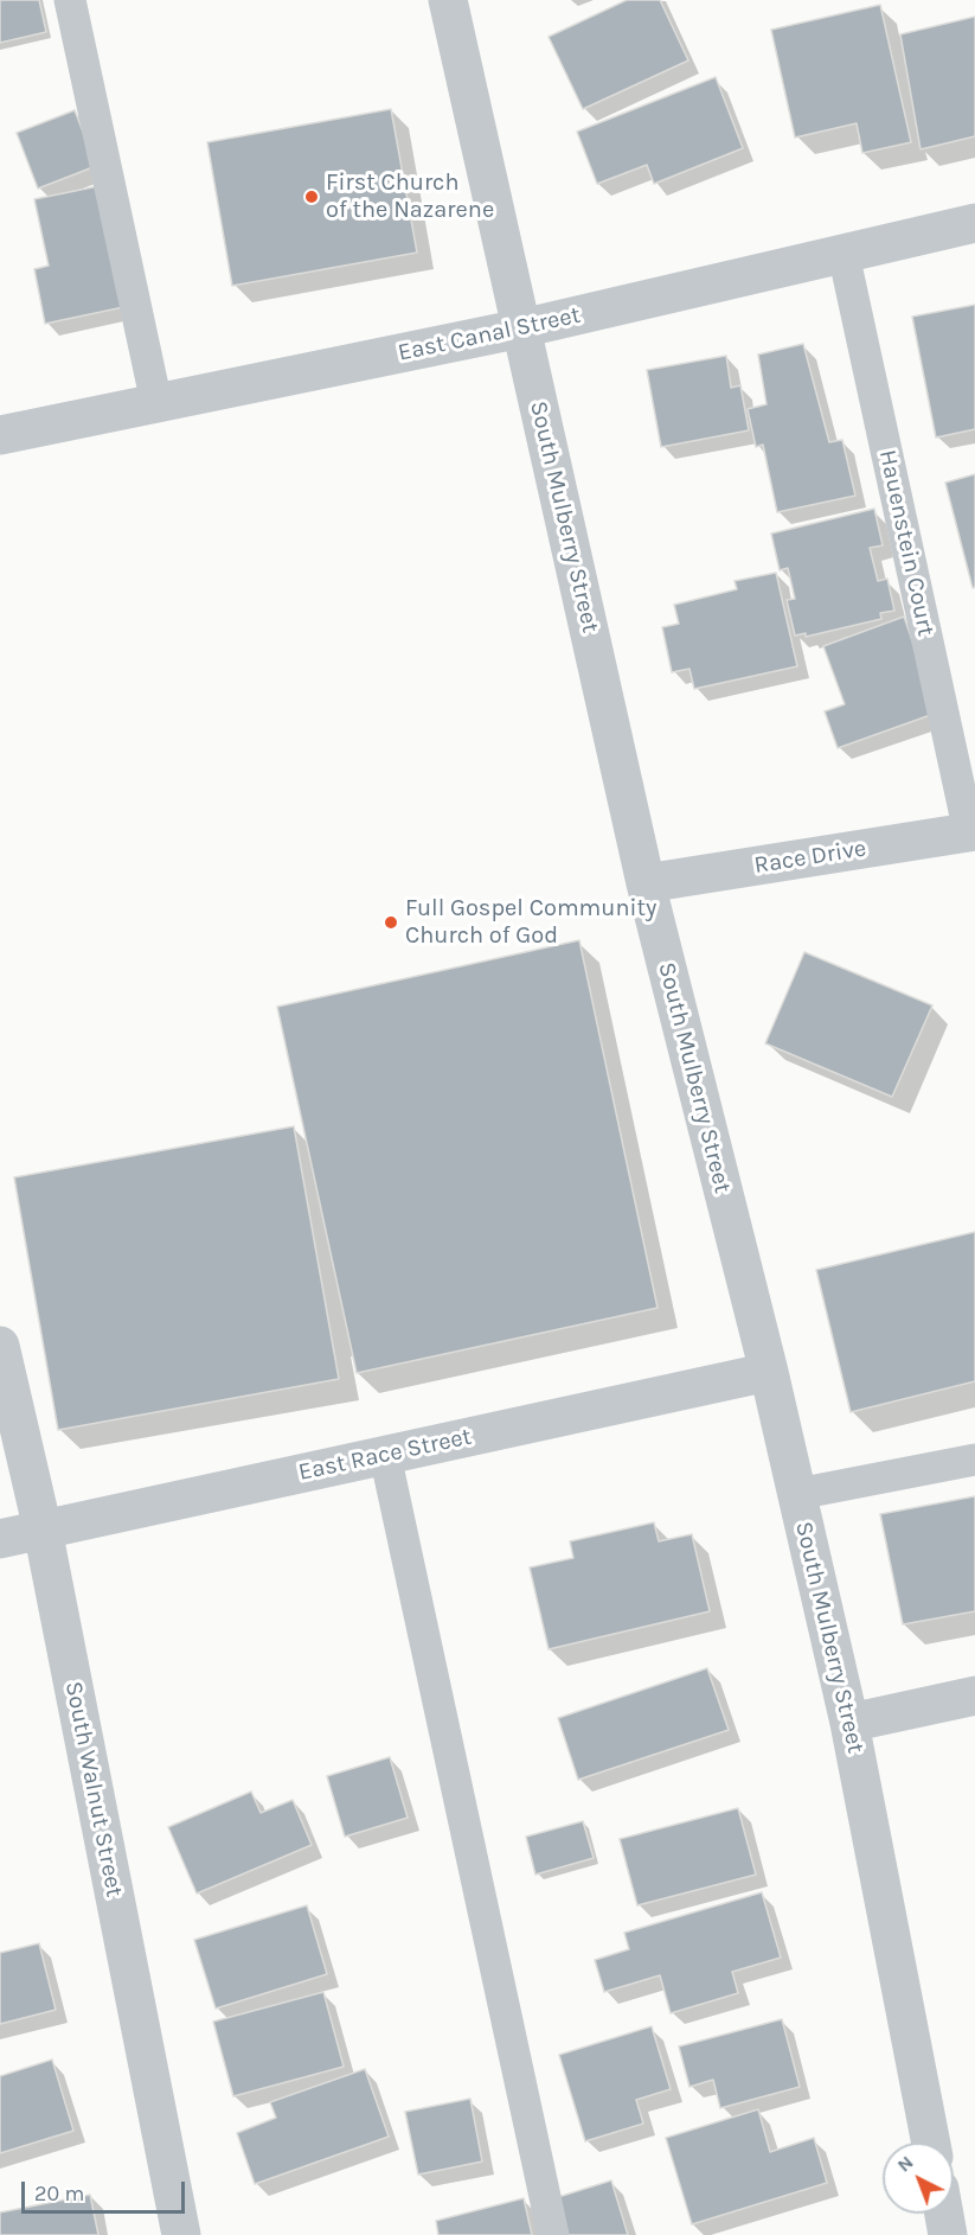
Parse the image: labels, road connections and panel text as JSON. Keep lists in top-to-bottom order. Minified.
{"streets":{"street":["East Canal Street","South Mulberry Street","Race Drive","East Race Street","South Walnut Street"],"lane":["Hauenstein Court"]},"crossings":[["East Canal Street","South Mulberry Street"],["East Canal Street","Hauenstein Court"],["South Mulberry Street","Race Drive"],["South Mulberry Street","East Race Street"],["Hauenstein Court","Race Drive"],["East Race Street","South Walnut Street"]],"places":["First Church of the Nazarene","Full Gospel Community Church of God"],"scale_bar":"20 m","north":"top left"}
